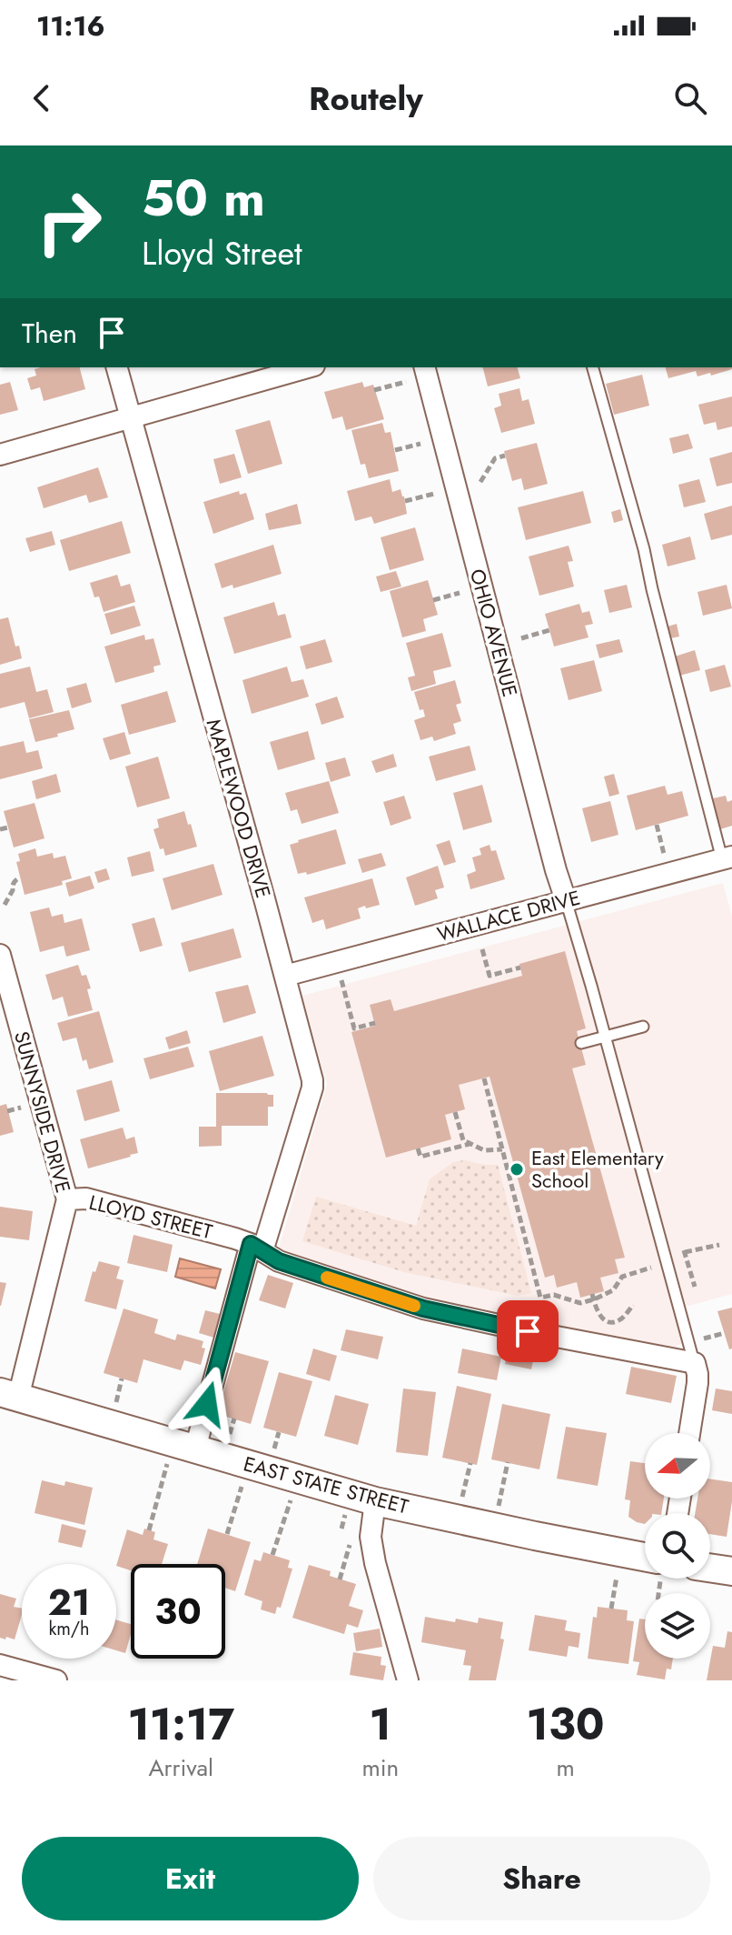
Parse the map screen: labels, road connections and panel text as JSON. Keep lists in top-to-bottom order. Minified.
{"streets":{"main road":["EAST STATE STREET"],"street":["OHIO AVENUE","MAPLEWOOD DRIVE","WALLACE DRIVE","SUNNYSIDE DRIVE","LLOYD STREET"]},"crossings":[["OHIO AVENUE","WALLACE DRIVE"],["MAPLEWOOD DRIVE","WALLACE DRIVE"],["MAPLEWOOD DRIVE","LLOYD STREET"],["MAPLEWOOD DRIVE","EAST STATE STREET"],["SUNNYSIDE DRIVE","LLOYD STREET"],["SUNNYSIDE DRIVE","EAST STATE STREET"]],"places":["East Elementary School"],"north":"left","page":{"status":"11:16","header":"Routely","turn":["50 m","Lloyd Street"],"then":"Then","speed":"21 km/h","limit":"30","eta":["11:17","Arrival","1","min","130","m"],"buttons":["Exit","Share"]}}
